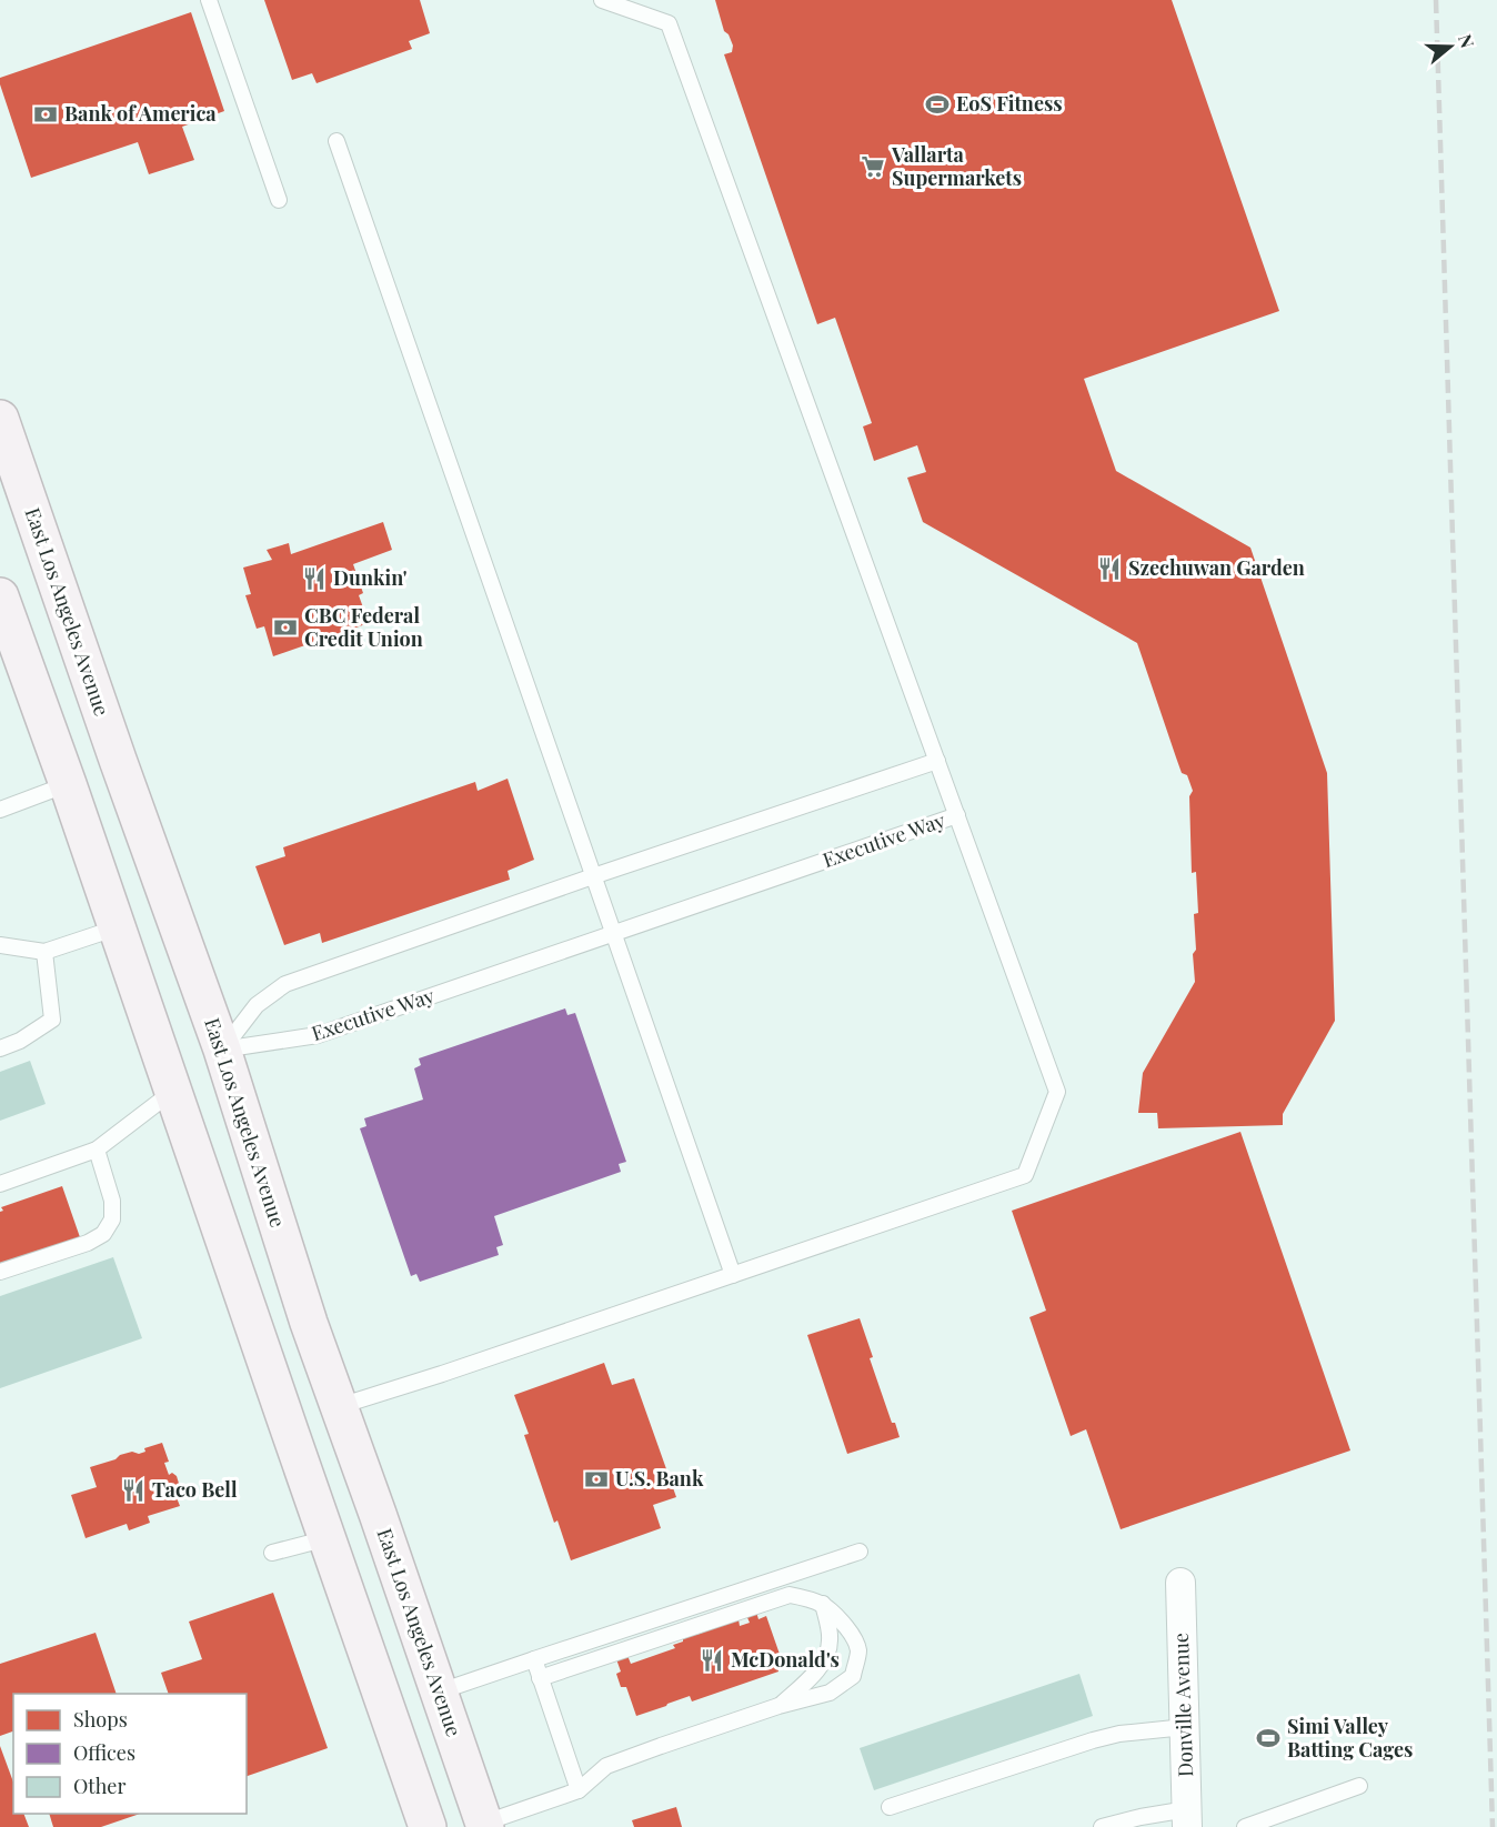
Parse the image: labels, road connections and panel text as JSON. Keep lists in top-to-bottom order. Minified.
{"streets":{"main road":["East Los Angeles Avenue"],"street":["Donville Avenue"],"lane":["Executive Way"]},"crossings":[["East Los Angeles Avenue","Executive Way"]],"places":{"sports":["EoS Fitness","Simi Valley Batting Cages"],"bank":["Bank of America","CBC Federal Credit Union","U.S. Bank"],"supermarket":["Vallarta Supermarkets"],"restaurant":["Szechuwan Garden","Dunkin'","Taco Bell","McDonald's"]},"legend":["Shops","Offices","Other"],"north":"right"}
